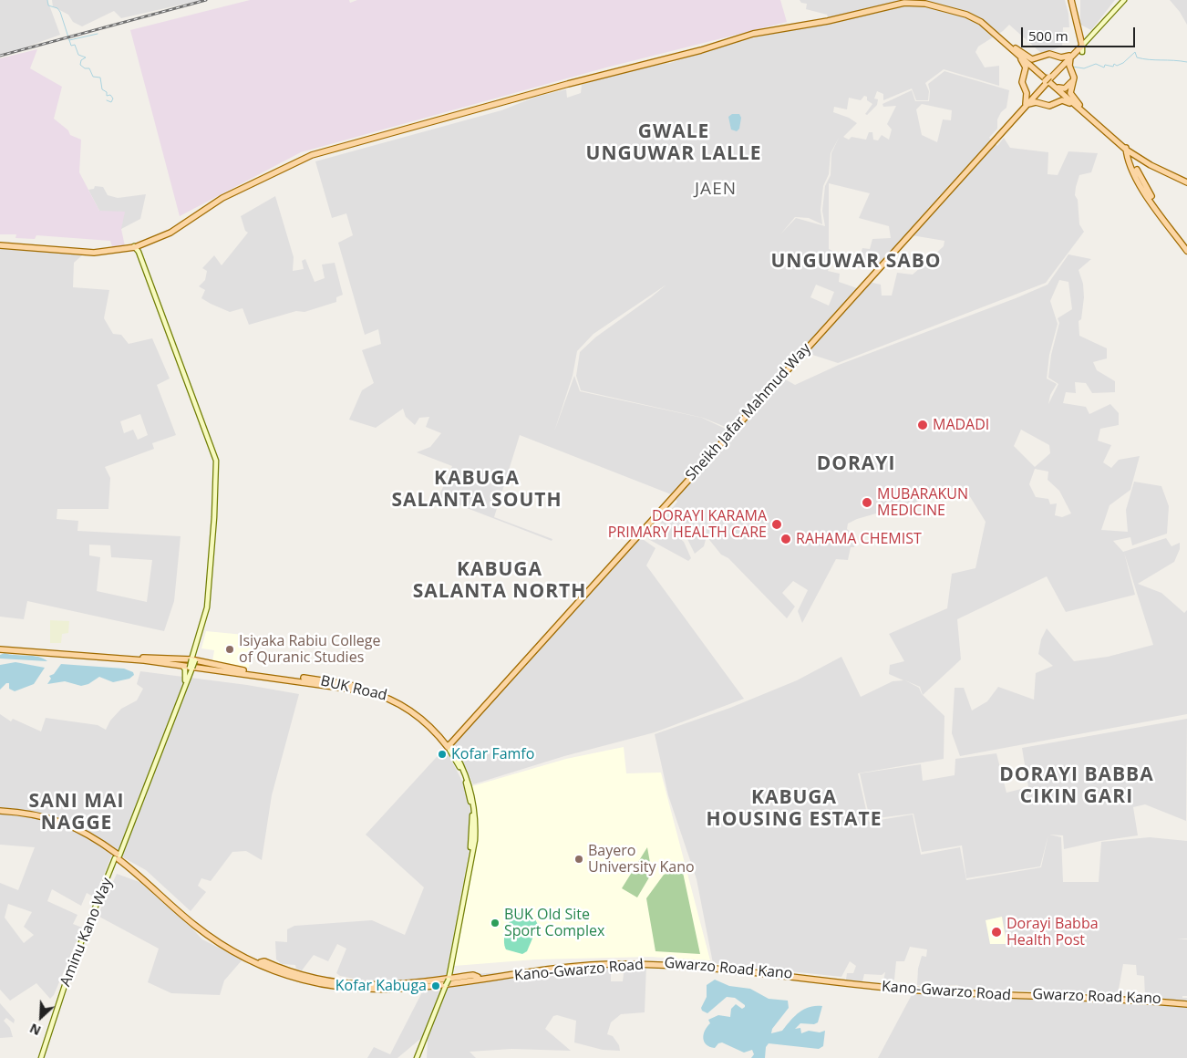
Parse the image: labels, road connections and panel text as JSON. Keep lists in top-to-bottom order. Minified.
{"streets":{"main road":["Sheikh Jafar Mahmud Way","BUK Road","Aminu Kano Way","Kano-Gwarzo Road"]},"crossings":[["Sheikh Jafar Mahmud Way","BUK Road"],["Aminu Kano Way","Kano-Gwarzo Road"]],"districts":["GWALE UNGUWAR LALLE","JAEN","UNGUWAR SABO","DORAYI","KABUGA SALANTA SOUTH","KABUGA SALANTA NORTH","DORAYI BABBA CIKIN GARI","KABUGA HOUSING ESTATE","SANI MAI NAGGE"],"places":["MADADI","MUBARAKUN MEDICINE","DORAYI KARAMA PRIMARY HEALTH CARE","RAHAMA CHEMIST","Isiyaka Rabiu College of Quranic Studies","Kofar Famfo","Bayero University Kano","BUK Old Site Sport Complex","Dorayi Babba Health Post","Kofar Kabuga"],"scale_bar":"500 m","north":"bottom left"}
